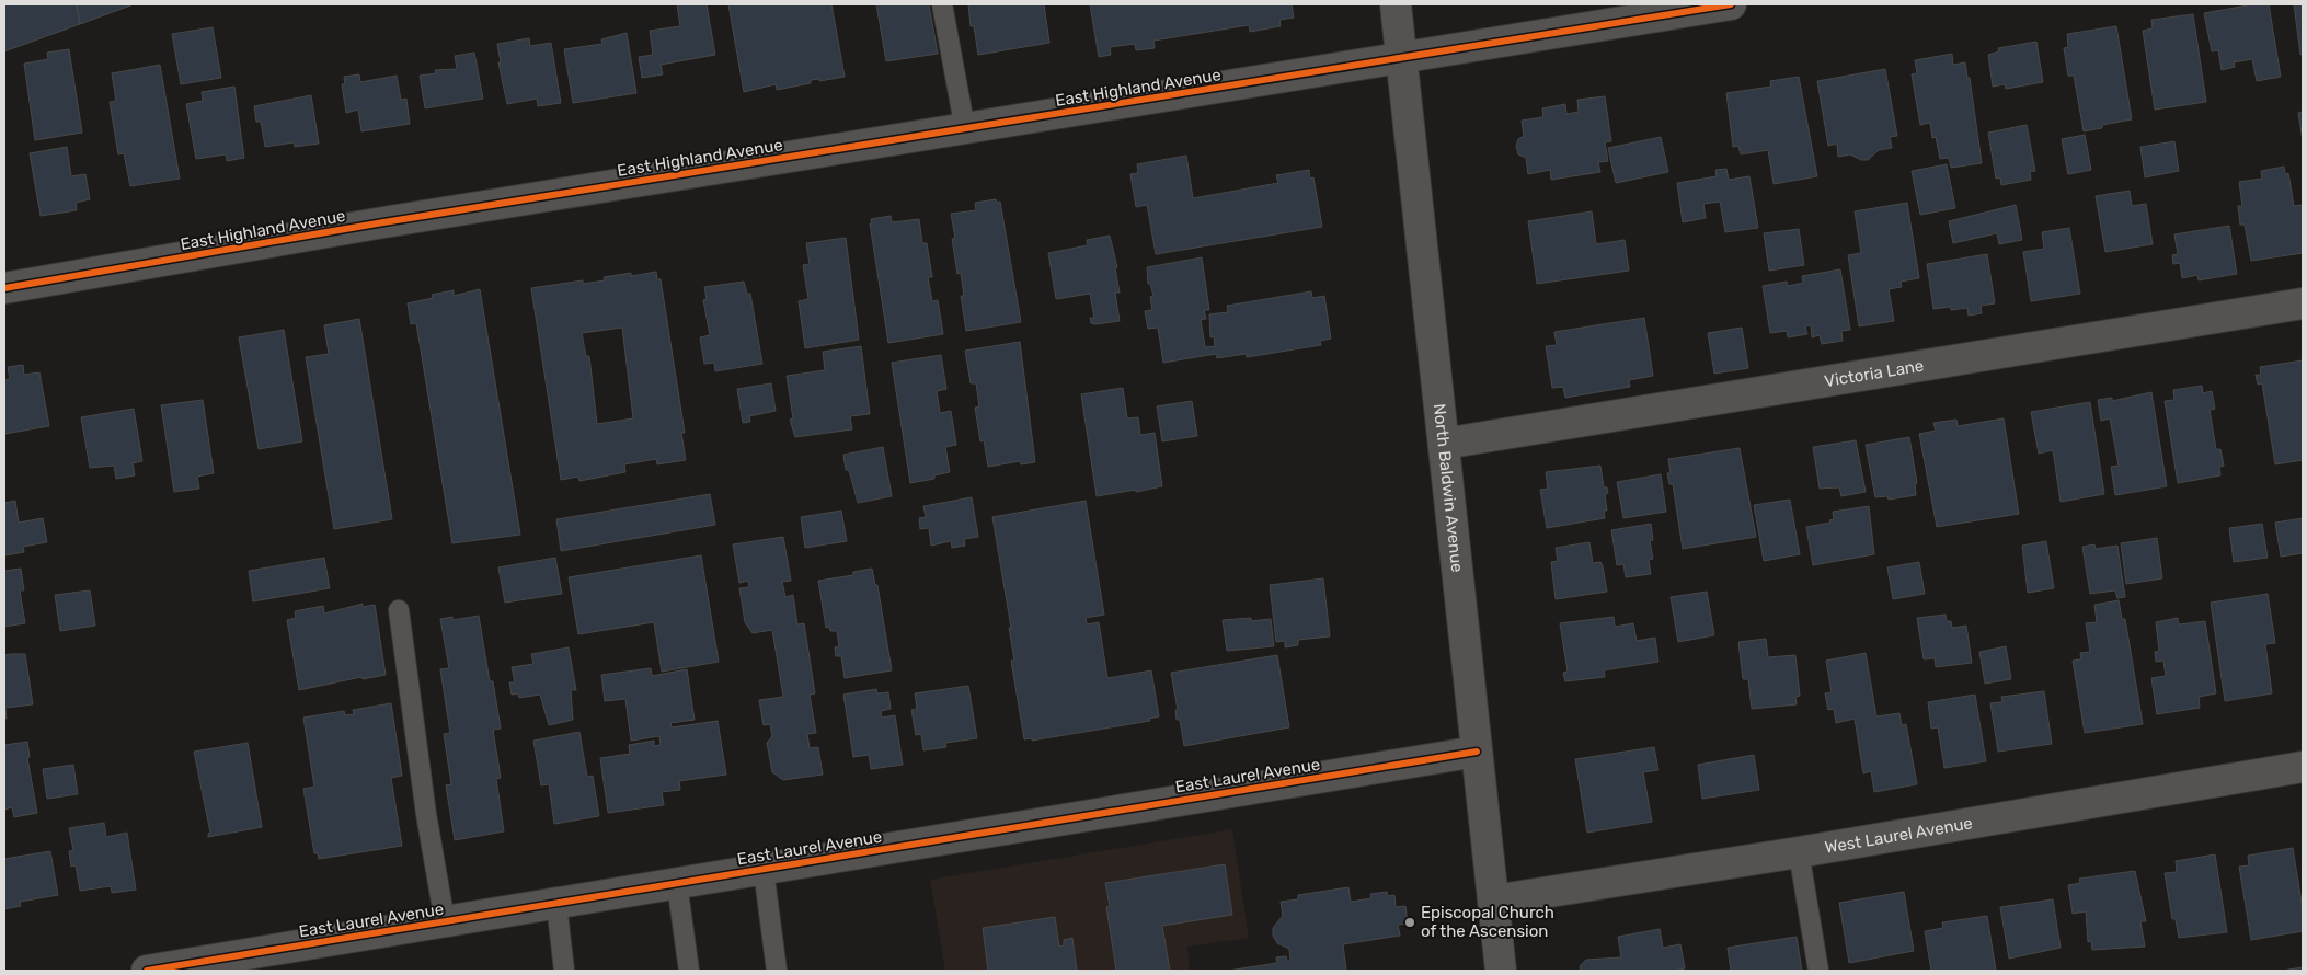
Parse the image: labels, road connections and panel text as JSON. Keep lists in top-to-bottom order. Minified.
{"streets":{"street":["East Highland Avenue","Victoria Lane","North Baldwin Avenue","East Laurel Avenue","West Laurel Avenue"]},"crossings":[["East Highland Avenue","North Baldwin Avenue"],["Victoria Lane","North Baldwin Avenue"],["North Baldwin Avenue","East Laurel Avenue"],["North Baldwin Avenue","West Laurel Avenue"]],"places":["Episcopal Church of the Ascension"]}
